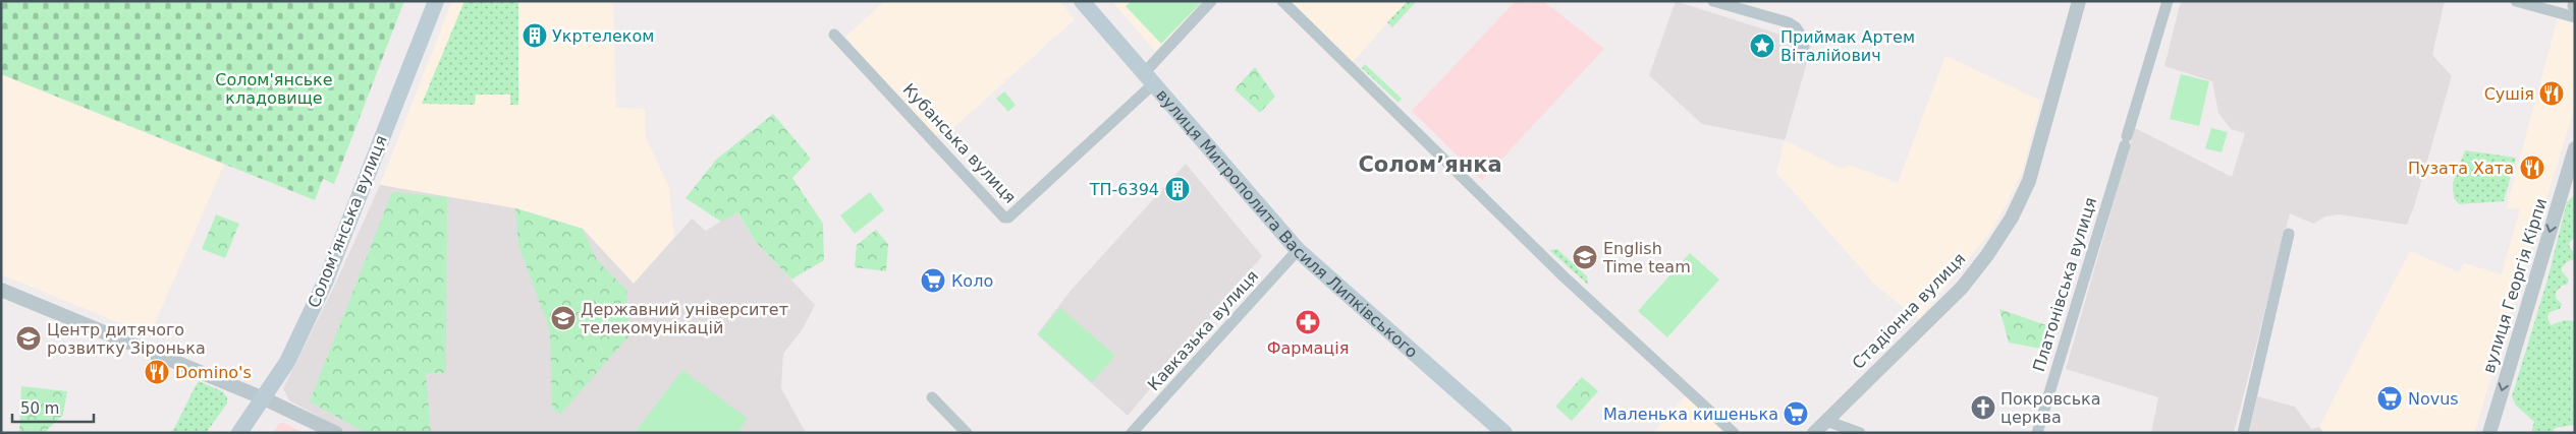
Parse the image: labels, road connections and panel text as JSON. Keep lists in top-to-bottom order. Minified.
{"streets":{"main road":["Соломʼянська вулиця","вулиця Митрополита Василя Липківського"],"street":["Кубанська вулиця","Платонівська вулиця","вулиця Георгія Кірпи","Стадіонна вулиця","Кавказька вулиця"]},"crossings":[["Кубанська вулиця","вулиця Митрополита Василя Липківського"],["вулиця Митрополита Василя Липківського","Кавказька вулиця"]],"one_way":["вулиця Георгія Кірпи"],"districts":["Соломʼянка"],"parks":["Солом'янське кладовище"],"places":{"building":["Укртелеком","ТП-6394"],"place":["Приймак Артем Віталійович"],"restaurant":["Сушія","Пузата Хата","Domino's"],"school or university":["English Time team","Державний університет телекомунікацій","Центр дитячого розвитку Зіронька"],"supermarket":["Коло","Novus","Маленька кишенька"],"pharmacy":["Фармація"],"church":["Покровська церква"]},"scale_bar":"50 m"}
